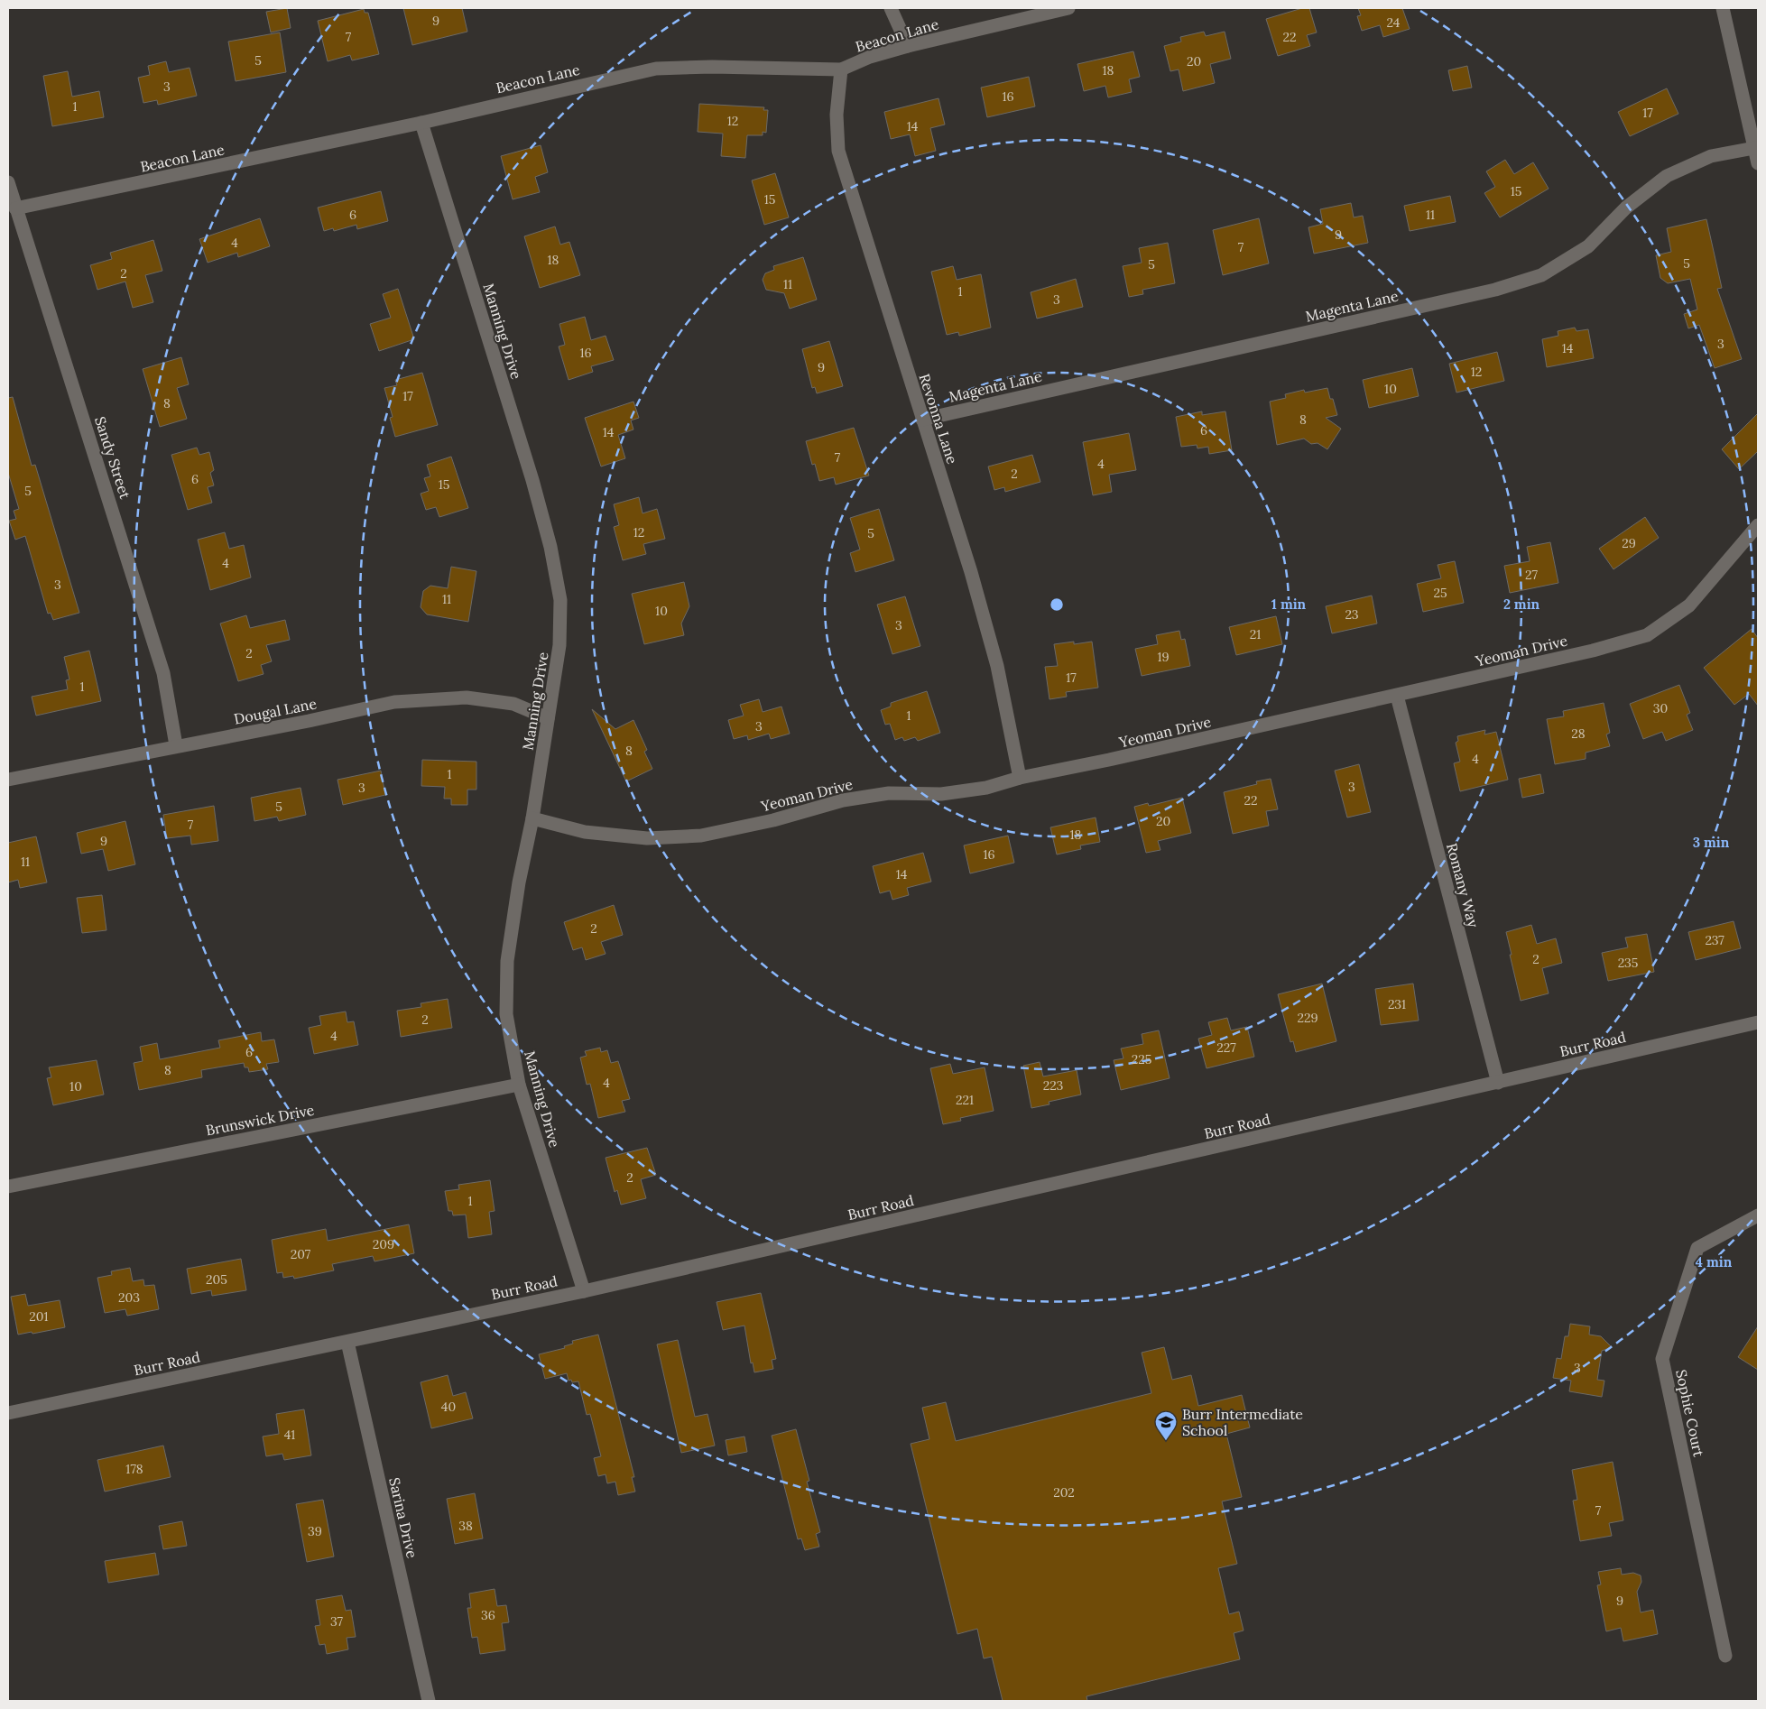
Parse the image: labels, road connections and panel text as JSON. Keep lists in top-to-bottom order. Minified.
{"streets":{"street":["Beacon Lane","Magenta Lane","Manning Drive","Revonna Lane","Sandy Street","Yeoman Drive","Dougal Lane","Romany Way","Burr Road","Brunswick Drive","Sophie Court","Sarina Drive"]},"crossings":[["Beacon Lane","Manning Drive"],["Beacon Lane","Revonna Lane"],["Beacon Lane","Sandy Street"],["Magenta Lane","Revonna Lane"],["Manning Drive","Yeoman Drive"],["Manning Drive","Dougal Lane"],["Manning Drive","Burr Road"],["Manning Drive","Brunswick Drive"],["Revonna Lane","Yeoman Drive"],["Sandy Street","Dougal Lane"],["Yeoman Drive","Romany Way"],["Romany Way","Burr Road"],["Burr Road","Sarina Drive"]],"places":{"school or university":["Burr Intermediate School"]},"house_numbers":["9","24","7","22","5","20","18","3","16","1","17","12","14","15","15","6","11","9","4","7","18","5","5","2","11","1","3","3","14","16","9","12","10","17","8","8","6","14","7","4","2","6","15","5","12","5","29","4","27","3","25","11","10","23","3","21","2","19","17","1","30","1","3","28","8","4","1","3","3","22","5","20","7","18","9","16","11","14","2","237","2","235","231","229","2","4","227","6","225","8","4","223","10","221","2","1","209","207","205","203","201","3","40","41","178","202","7","38","39","9","36","37"],"rings":["1 min","2 min","3 min","4 min"]}
